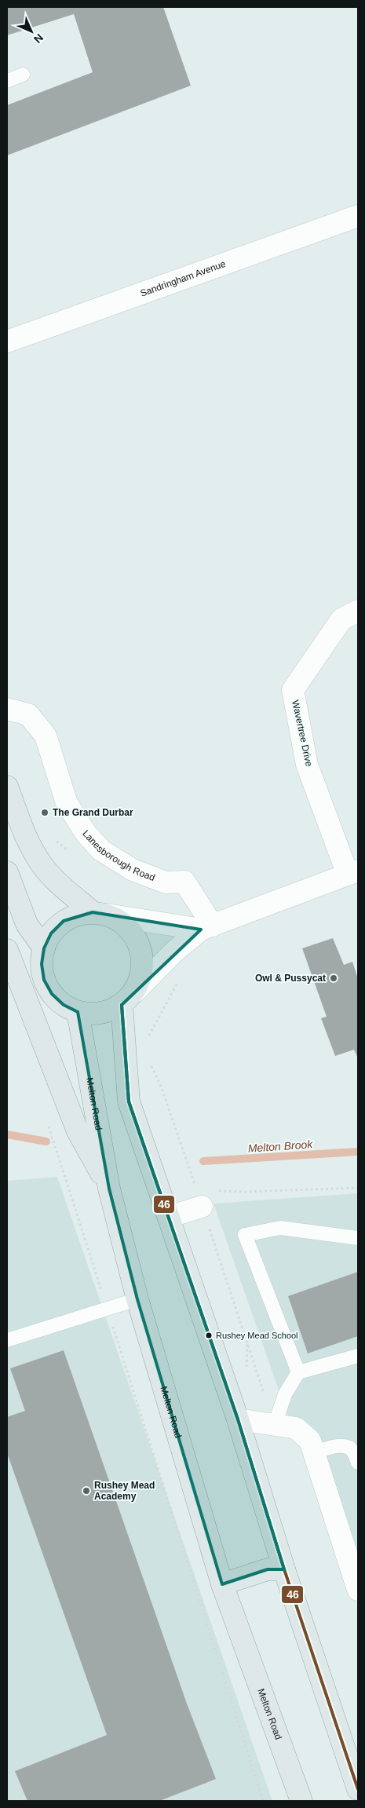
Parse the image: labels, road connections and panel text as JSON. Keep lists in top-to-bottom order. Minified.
{"streets":{"main road":["Melton Road"],"street":["Sandringham Avenue","Wavertree Drive","Lanesborough Road"]},"water":["Melton Brook"],"places":["The Grand Durbar","Owl & Pussycat","Rushey Mead School","Rushey Mead Academy"],"lines":["transit line 46"],"north":"bottom right"}
